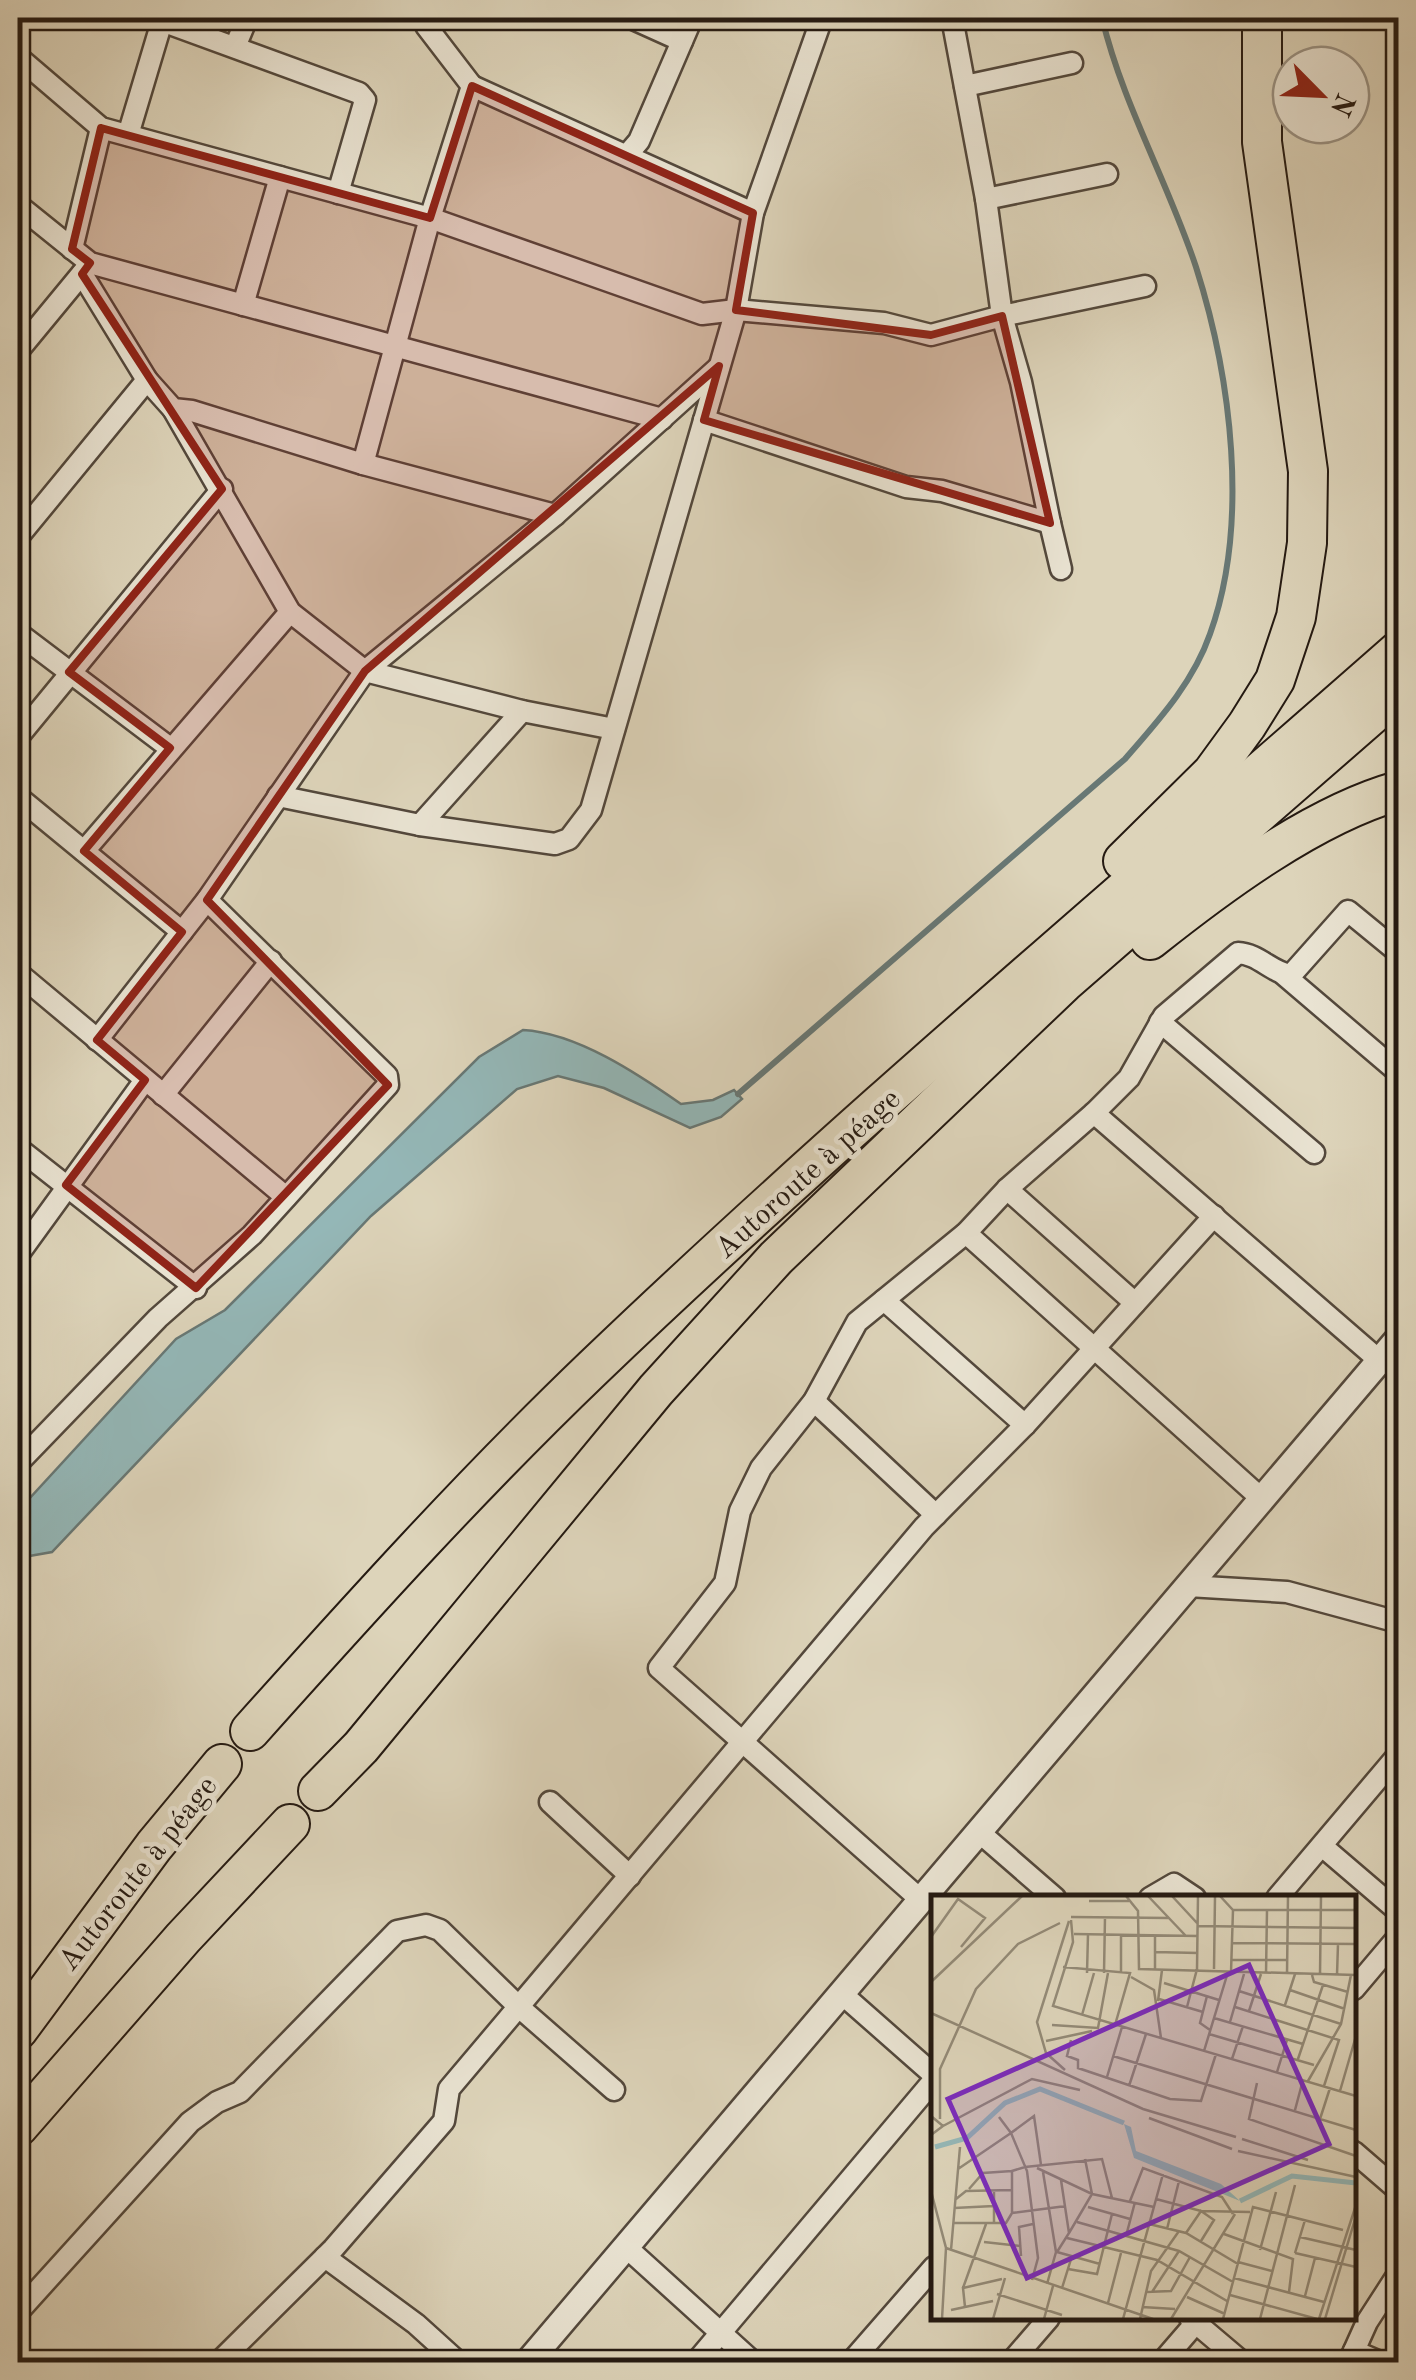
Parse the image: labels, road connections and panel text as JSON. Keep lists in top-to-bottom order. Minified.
{"streets":{"highway":["Autoroute à péage"]},"north":"bottom right"}
